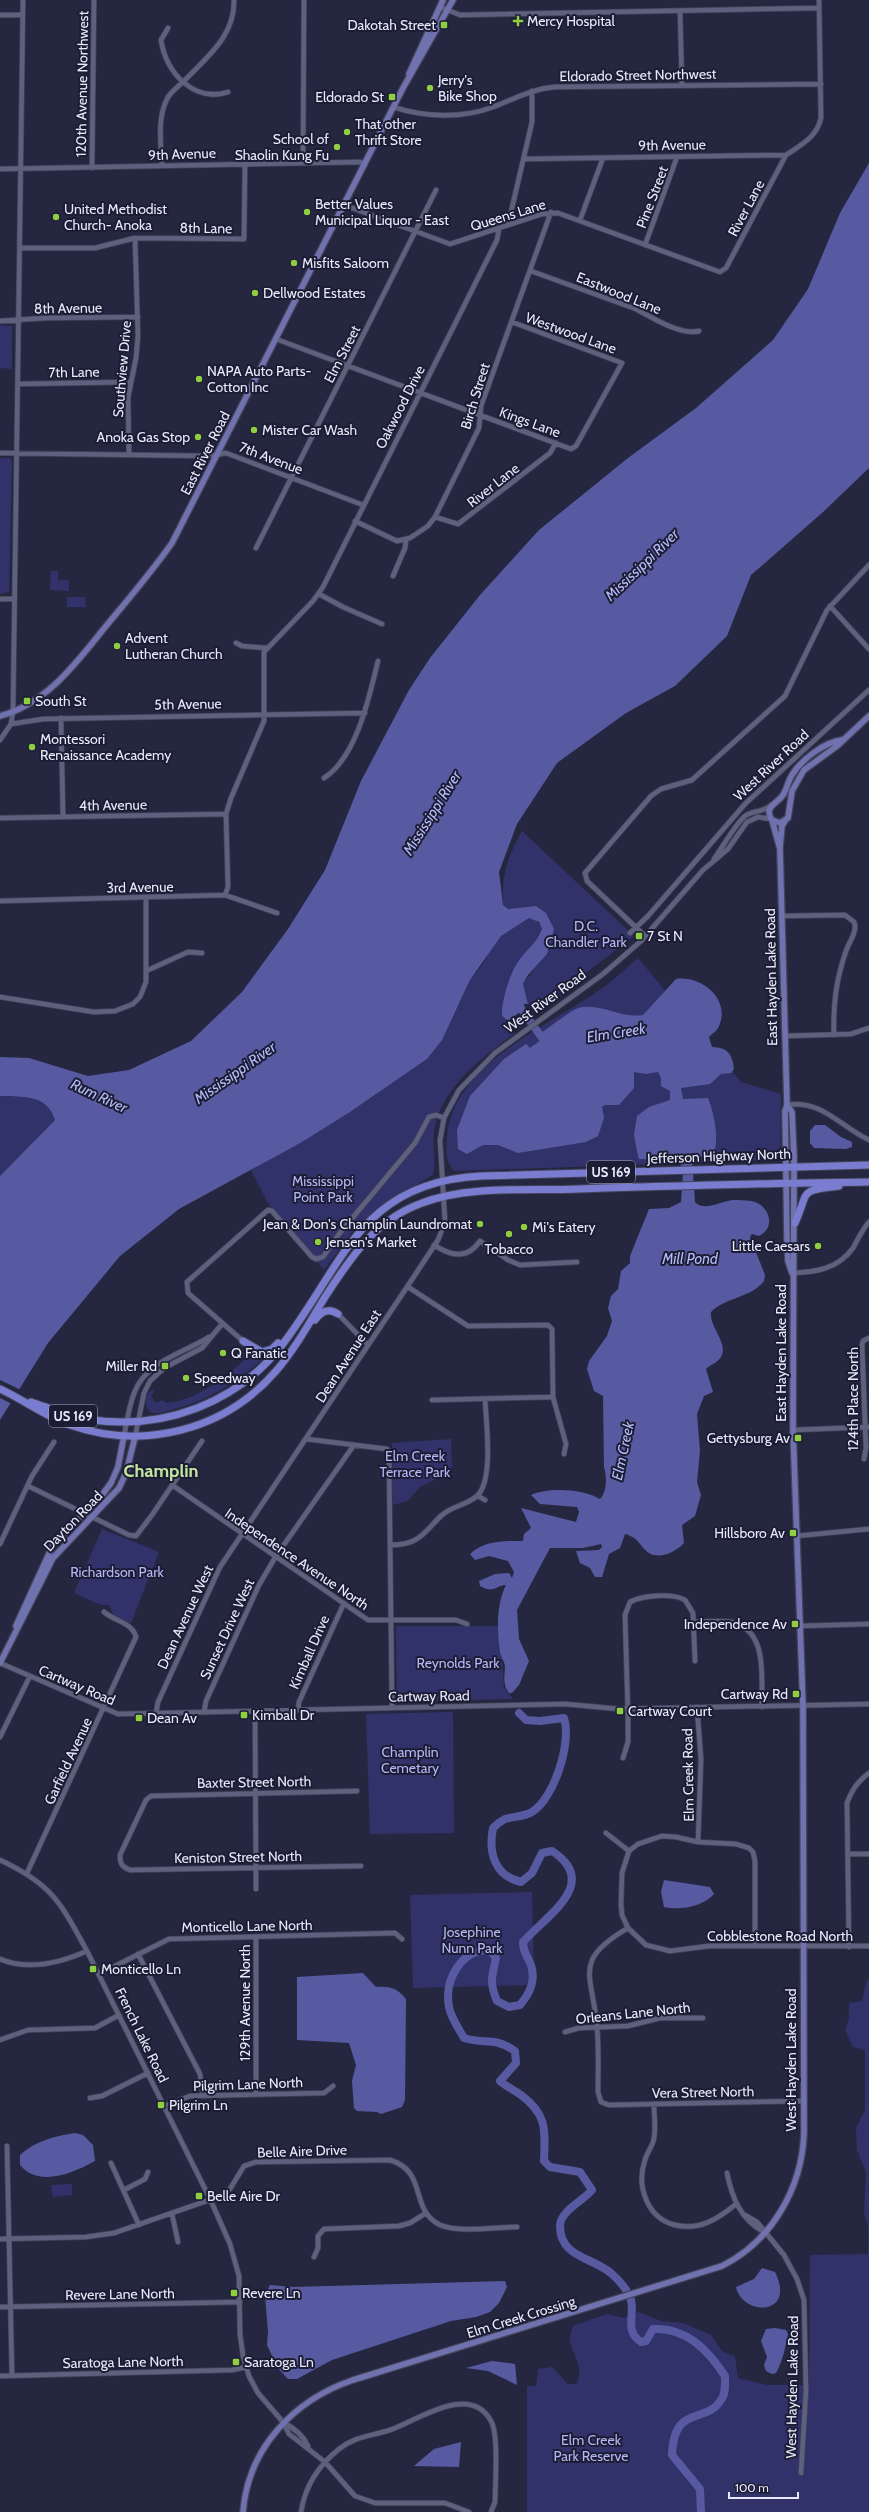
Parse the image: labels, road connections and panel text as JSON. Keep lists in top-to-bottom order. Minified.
{"streets":{"highway":["Jefferson Highway North","US 169"],"main road":["East River Road","West River Road","East Hayden Lake Road","Dayton Road","West Hayden Lake Road","Elm Creek Crossing"],"street":["Eldorado Street Northwest","120th Avenue Northwest","9th Avenue","Pine Street","River Lane","Queens Lane","8th Lane","Eastwood Lane","8th Avenue","Westwood Lane","Elm Street","Southview Drive","7th Lane","Birch Street","Oakwood Drive","Kings Lane","7th Avenue","5th Avenue","4th Avenue","3rd Avenue","Dean Avenue East","124th Place North","Independence Avenue North","Dean Avenue West","Sunset Drive West","Kimball Drive","Cartway Road","Garfield Avenue","Elm Creek Road","Baxter Street North","Keniston Street North","Monticello Lane North","Cobblestone Road North","129th Avenue North","Orleans Lane North","French Lake Road","Pilgrim Lane North","Vera Street North","Belle Aire Drive","Revere Lane North","Saratoga Lane North"]},"crossings":[["Eldorado Street Northwest","East River Road"],["120th Avenue Northwest","9th Avenue"],["9th Avenue","Pine Street"],["9th Avenue","River Lane"],["9th Avenue","8th Lane"],["9th Avenue","East River Road"],["Pine Street","Queens Lane"],["River Lane","Queens Lane"],["River Lane","Birch Street"],["River Lane","Kings Lane"],["Queens Lane","Elm Street"],["Queens Lane","Birch Street"],["Queens Lane","Oakwood Drive"],["Queens Lane","East River Road"],["8th Lane","Southview Drive"],["Eastwood Lane","Birch Street"],["8th Avenue","Southview Drive"],["Westwood Lane","Birch Street"],["Westwood Lane","Kings Lane"],["Elm Street","Kings Lane"],["Elm Street","7th Avenue"],["Southview Drive","7th Lane"],["Southview Drive","7th Avenue"],["Birch Street","Kings Lane"],["Oakwood Drive","Kings Lane"],["Oakwood Drive","7th Avenue"],["Kings Lane","East River Road"],["East River Road","7th Avenue"],["West River Road","East Hayden Lake Road"],["West River Road","Jefferson Highway North"],["West River Road","Dean Avenue East"],["East Hayden Lake Road","Jefferson Highway North"],["East Hayden Lake Road","West Hayden Lake Road"],["Jefferson Highway North","US 169"],["Jefferson Highway North","Dean Avenue East"],["US 169","Dean Avenue East"],["US 169","Dayton Road"],["Dean Avenue East","Independence Avenue North"],["Dean Avenue East","Dean Avenue West"],["Dayton Road","Cartway Road"],["Independence Avenue North","Dean Avenue West"],["Independence Avenue North","Sunset Drive West"],["Independence Avenue North","Kimball Drive"],["Dean Avenue West","Cartway Road"],["Sunset Drive West","Cartway Road"],["Kimball Drive","Cartway Road"],["Cartway Road","Garfield Avenue"],["Cartway Road","Elm Creek Road"],["Cartway Road","West Hayden Lake Road"],["Garfield Avenue","French Lake Road"],["Elm Creek Road","Cobblestone Road North"],["Baxter Street North","Keniston Street North"],["Monticello Lane North","129th Avenue North"],["Monticello Lane North","French Lake Road"],["Cobblestone Road North","West Hayden Lake Road"],["129th Avenue North","Pilgrim Lane North"],["Orleans Lane North","Vera Street North"],["French Lake Road","Pilgrim Lane North"],["French Lake Road","Belle Aire Drive"],["French Lake Road","Revere Lane North"],["French Lake Road","Elm Creek Crossing"],["French Lake Road","Saratoga Lane North"],["West Hayden Lake Road","Vera Street North"],["West Hayden Lake Road","Elm Creek Crossing"]],"districts":["Champlin"],"water":["Mississippi River","Elm Creek","Rum River","Mill Pond"],"parks":["D.C. Chandler Park","Mississippi Point Park","Elm Creek Terrace Park","Richardson Park","Reynolds Park","Champlin Cemetary","Josephine Nunn Park","Elm Creek Park Reserve"],"places":{"health":["Mercy Hospital"],"transit":["Dakotah Street","Eldorado St","South St","7 St N","Miller Rd","Gettysburg Av","Hillsboro Av","Independence Av","Cartway Rd","Cartway Court","Kimball Dr","Dean Av","Monticello Ln","Pilgrim Ln","Belle Aire Dr","Revere Ln","Saratoga Ln"],"other":["Jerry's Bike Shop","That other Thrift Store","School of Shaolin Kung Fu","Better Values Municipal Liquor - East","United Methodist Church- Anoka","Misfits Saloom","Dellwood Estates","NAPA Auto Parts- Cotton Inc","Mister Car Wash","Anoka Gas Stop","Advent Lutheran Church","Montessori Renaissance Academy","Jean & Don's Champlin Laundromat","Mi's Eatery","Tobacco","Jensen's Market","Little Caesars","Q Fanatic","Speedway"]},"scale_bar":"100 m"}
